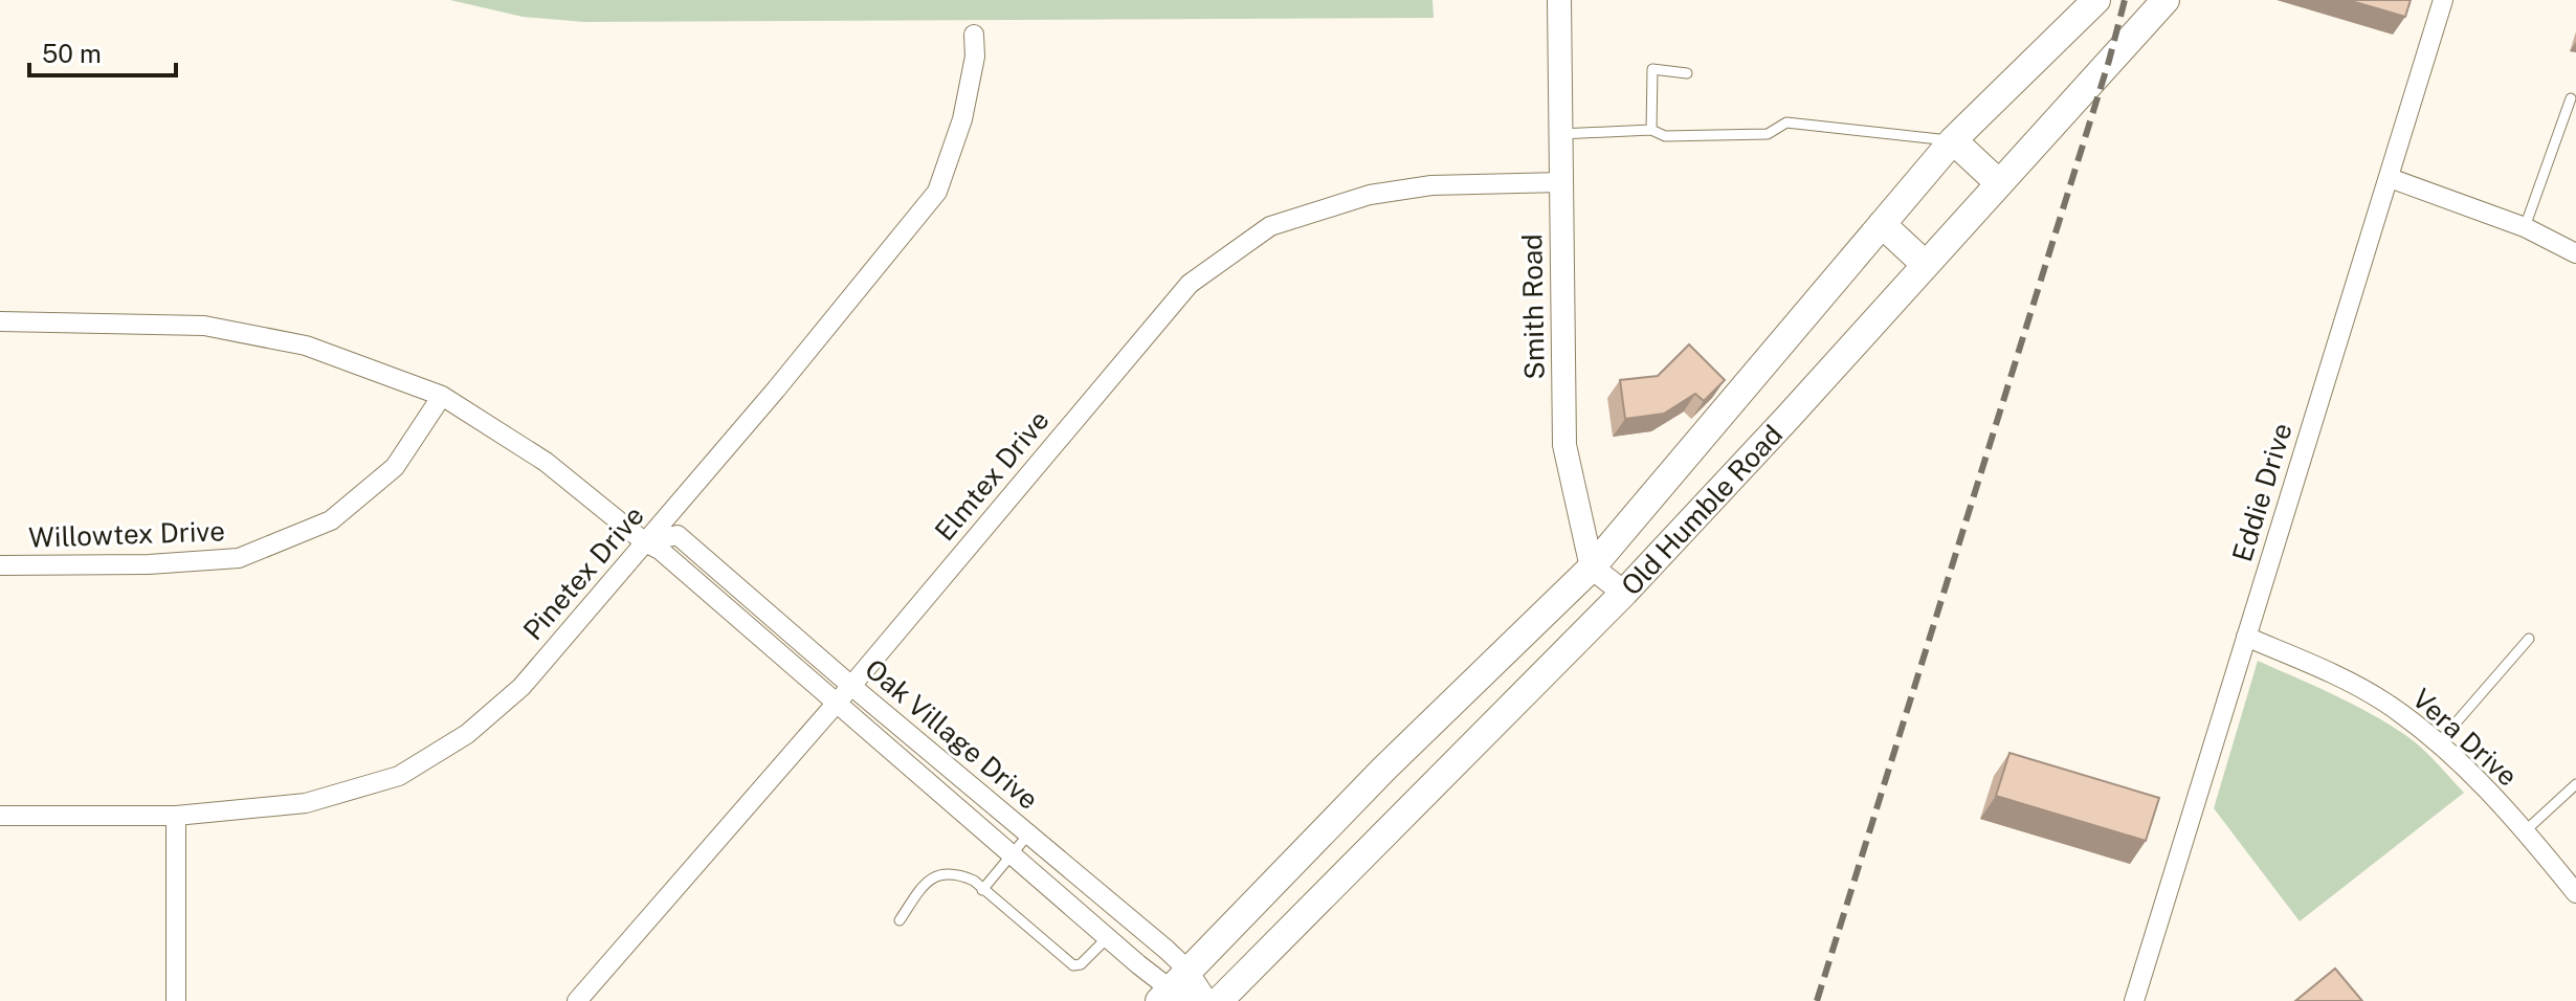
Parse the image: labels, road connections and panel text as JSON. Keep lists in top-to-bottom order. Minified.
{"streets":{"main road":["Old Humble Road"],"street":["Smith Road","Elmtex Drive","Eddie Drive","Willowtex Drive","Pinetex Drive","Oak Village Drive","Vera Drive"]},"crossings":[["Smith Road","Elmtex Drive"],["Smith Road","Old Humble Road"],["Elmtex Drive","Oak Village Drive"],["Eddie Drive","Vera Drive"],["Old Humble Road","Oak Village Drive"],["Willowtex Drive","Oak Village Drive"],["Pinetex Drive","Oak Village Drive"]],"scale_bar":"50 m"}
